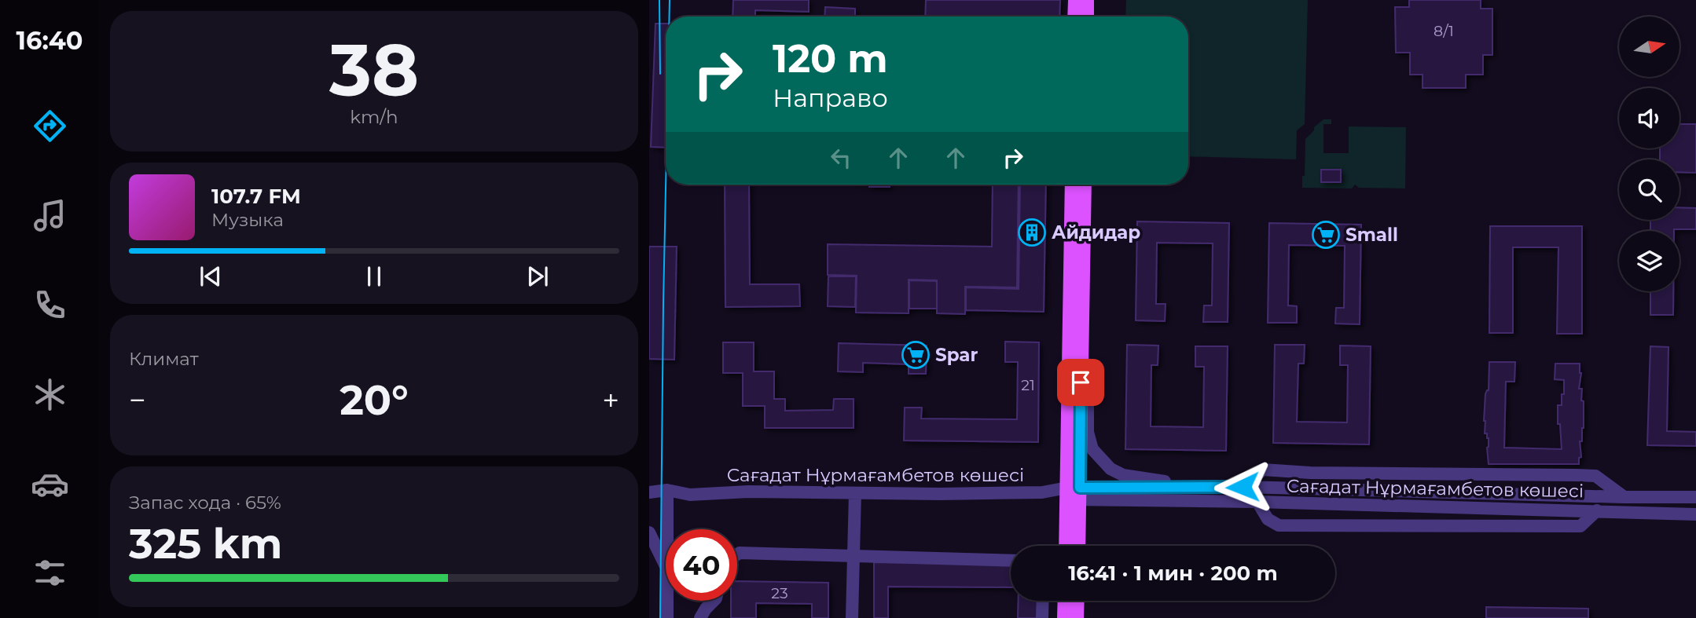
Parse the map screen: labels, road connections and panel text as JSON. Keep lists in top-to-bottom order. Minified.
{"streets":{"street":["Сағадат Нұрмағамбетов көшесі"]},"places":{"building":["Айдидар"],"supermarket":["Small","Spar"]},"house_numbers":["8/1","21","23"],"north":"right","page":{"tabs":"16:40","tile":[["38","km/h"],"Климат",["Запас хода · 65%","325 km"]],"turn":["120 m","Направо"],"song":["107.7 FM","Музыка"],"heat":["−","20°","+"],"limit":"40","trip":"16:41 · 1 мин · 200 m"}}
